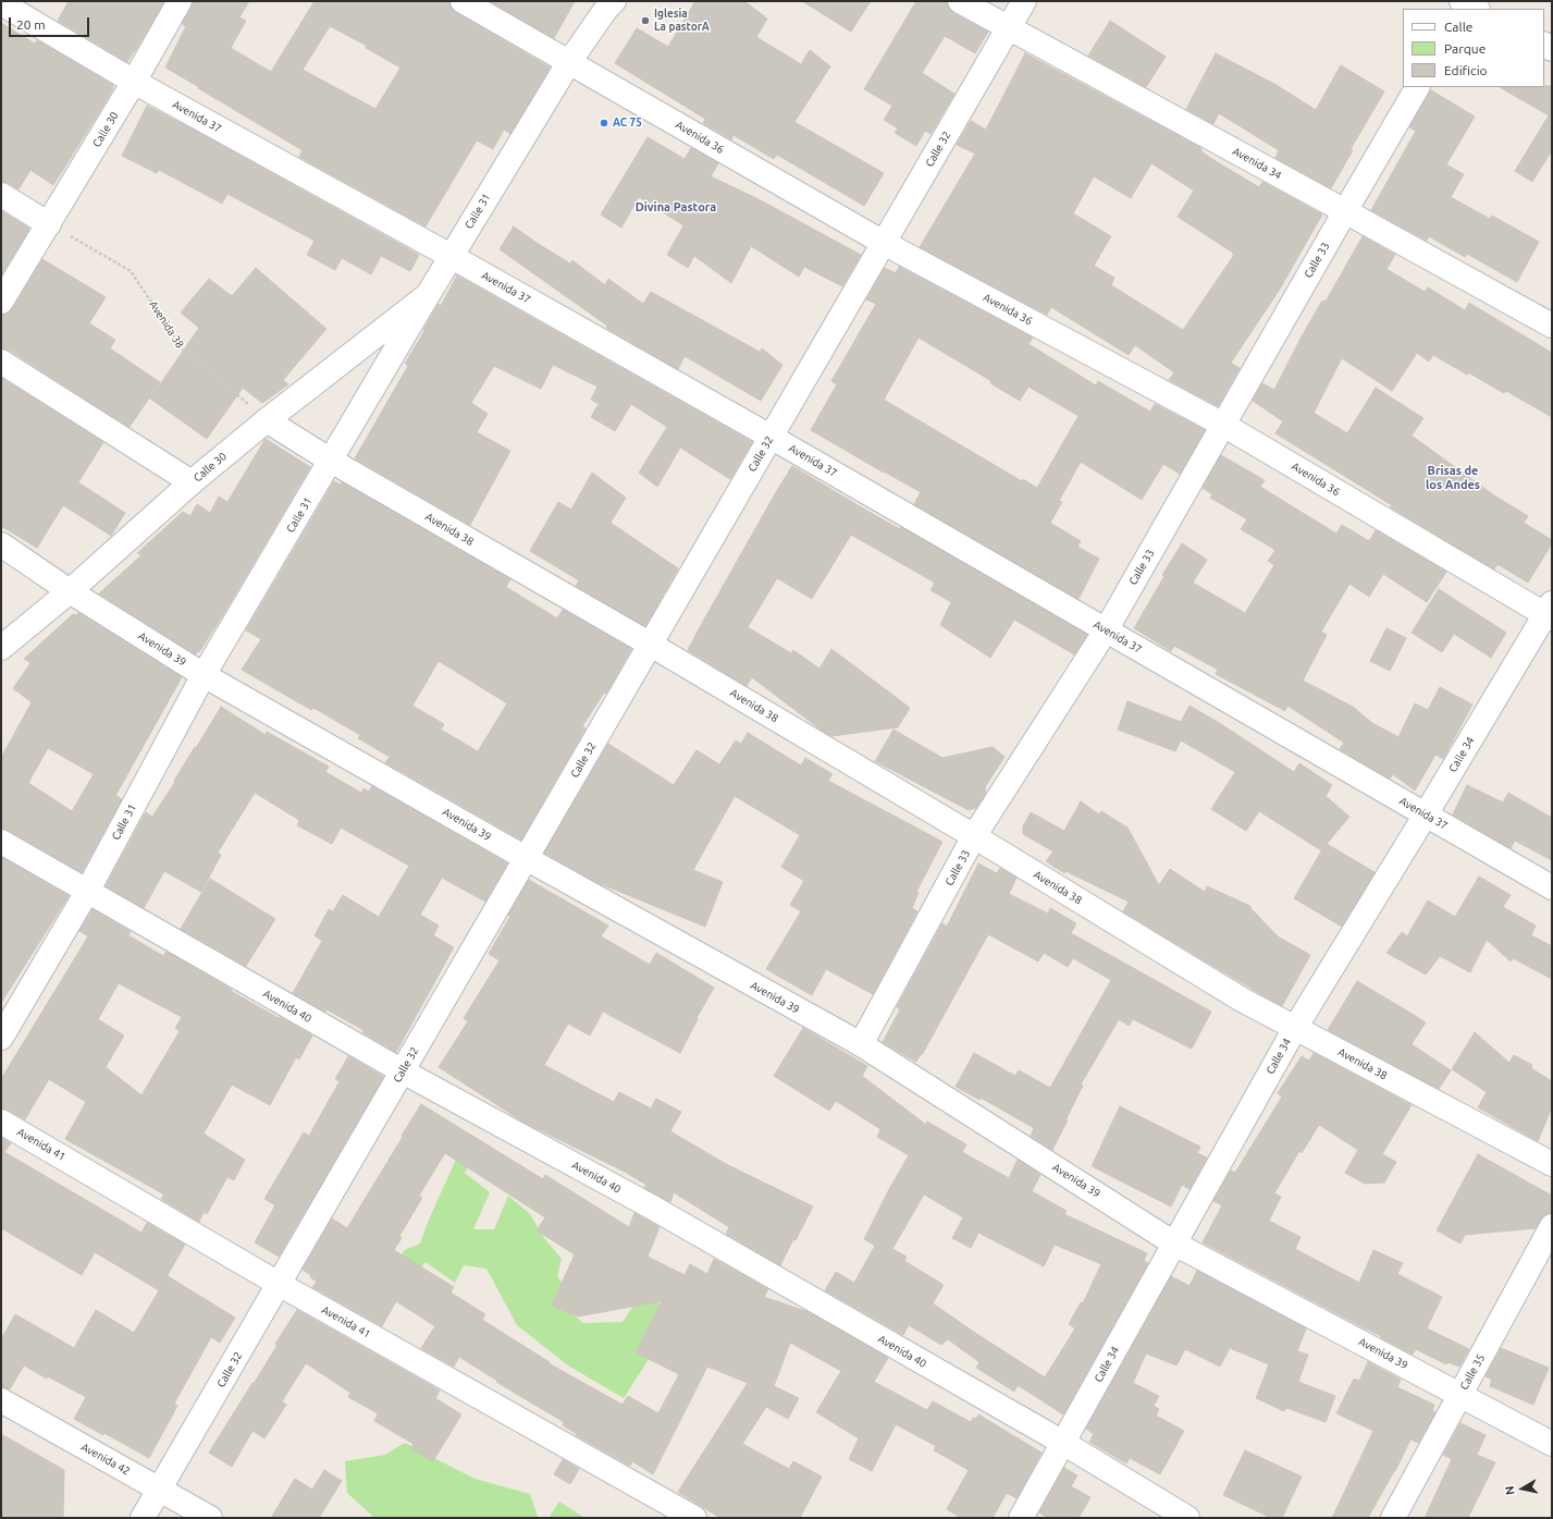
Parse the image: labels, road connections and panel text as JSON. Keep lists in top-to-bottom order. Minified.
{"streets":{"street":["Avenida 37","Calle 30","Avenida 36","Calle 32","Avenida 34","Calle 31","Calle 33","Avenida 38","Avenida 39","Calle 34","Avenida 40","Avenida 41","Calle 35","Avenida 42"]},"crossings":[["Avenida 37","Calle 30"],["Avenida 37","Calle 32"],["Avenida 37","Calle 31"],["Avenida 37","Calle 33"],["Avenida 37","Calle 34"],["Calle 30","Calle 31"],["Calle 30","Avenida 38"],["Calle 30","Avenida 39"],["Avenida 36","Calle 32"],["Avenida 36","Calle 31"],["Avenida 36","Calle 33"],["Avenida 36","Calle 34"],["Calle 32","Avenida 34"],["Calle 32","Avenida 38"],["Calle 32","Avenida 39"],["Calle 32","Avenida 40"],["Calle 32","Avenida 41"],["Calle 32","Avenida 42"],["Avenida 34","Calle 33"],["Calle 31","Avenida 38"],["Calle 31","Avenida 39"],["Calle 31","Avenida 40"],["Calle 33","Avenida 38"],["Calle 33","Avenida 39"],["Avenida 38","Calle 34"],["Avenida 39","Calle 34"],["Avenida 39","Calle 35"],["Calle 34","Avenida 40"]],"districts":["Divina Pastora","Brisas de los Andes"],"places":["Iglesia La pastorA","AC 75"],"legend":["Calle","Parque","Edificio"],"scale_bar":"20 m","north":"left"}
